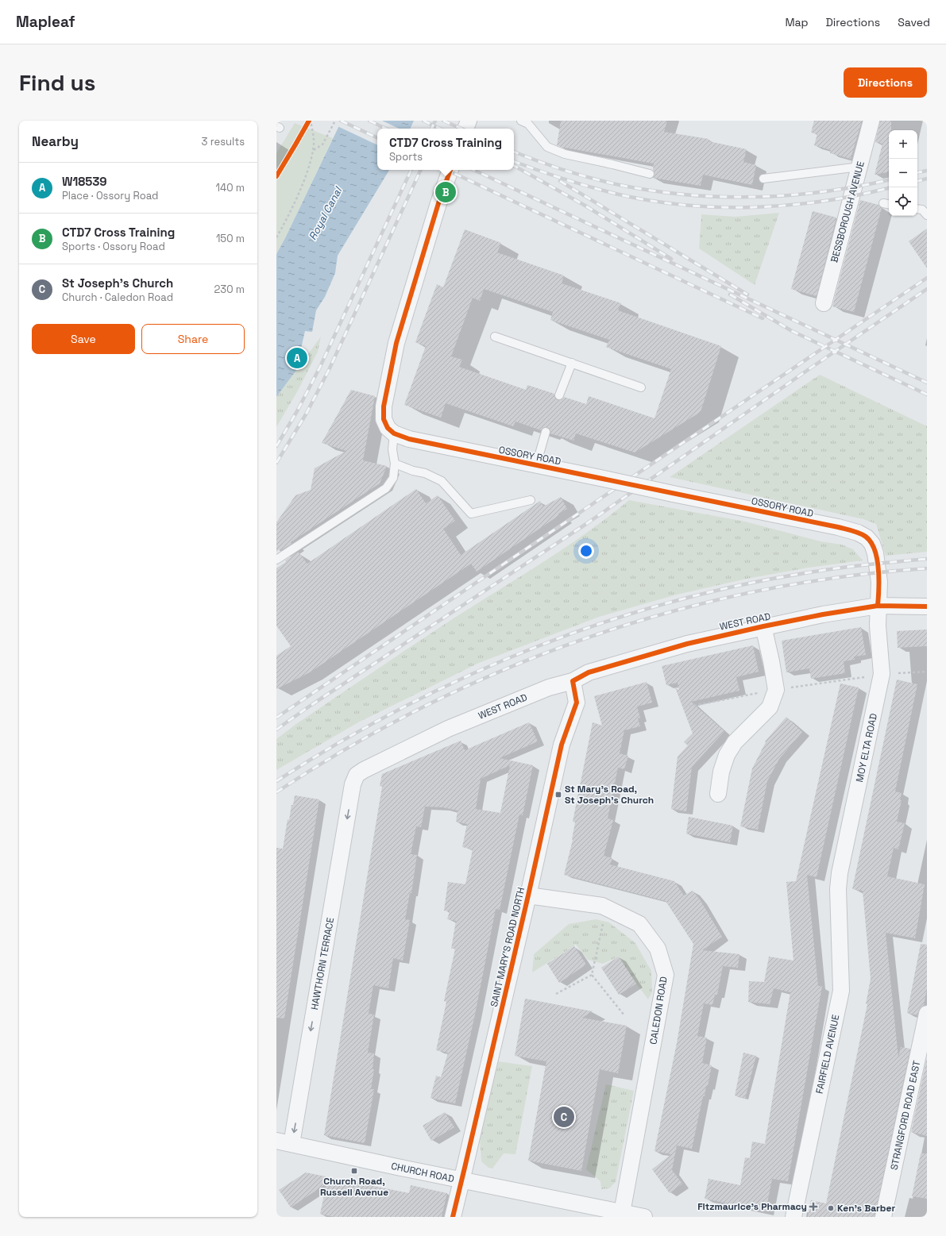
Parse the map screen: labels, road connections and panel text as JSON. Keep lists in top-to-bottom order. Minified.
{"streets":{"street":["BESSBOROUGH AVENUE","OSSORY ROAD","WEST ROAD","MOY ELTA ROAD","SAINT MARY'S ROAD NORTH","HAWTHORN TERRACE","CALEDON ROAD","FAIRFIELD AVENUE","STRANGFORD ROAD EAST","CHURCH ROAD"]},"crossings":[["OSSORY ROAD","WEST ROAD"],["OSSORY ROAD","MOY ELTA ROAD"],["WEST ROAD","MOY ELTA ROAD"],["WEST ROAD","SAINT MARY'S ROAD NORTH"],["WEST ROAD","HAWTHORN TERRACE"],["MOY ELTA ROAD","FAIRFIELD AVENUE"],["SAINT MARY'S ROAD NORTH","CALEDON ROAD"],["SAINT MARY'S ROAD NORTH","CHURCH ROAD"],["HAWTHORN TERRACE","CHURCH ROAD"],["CALEDON ROAD","CHURCH ROAD"]],"one_way":["HAWTHORN TERRACE"],"water":["Royal Canal"],"places":{"transit":["St Mary's Road, St Joseph's Church","Church Road, Russell Avenue"],"health":["Fitzmaurice's Pharmacy"],"other":["Ken's Barber"]},"page":{"header":"Mapleaf","nav":["Map","Directions","Saved"],"buttons":["Directions",["Save","Share"]],"title":"Find us","heading":["Nearby","3 results"],"popup":["CTD7 Cross Training","Sports"],"map_buttons":["+","−"],"list":[{"mark":"A","name":"W18539","note":"Place · Ossory Road","value":"140 m"},{"mark":"B","name":"CTD7 Cross Training","note":"Sports · Ossory Road","value":"150 m"},{"mark":"C","name":"St Joseph's Church","note":"Church · Caledon Road","value":"230 m"}],"pins":["B","A","C"]}}
